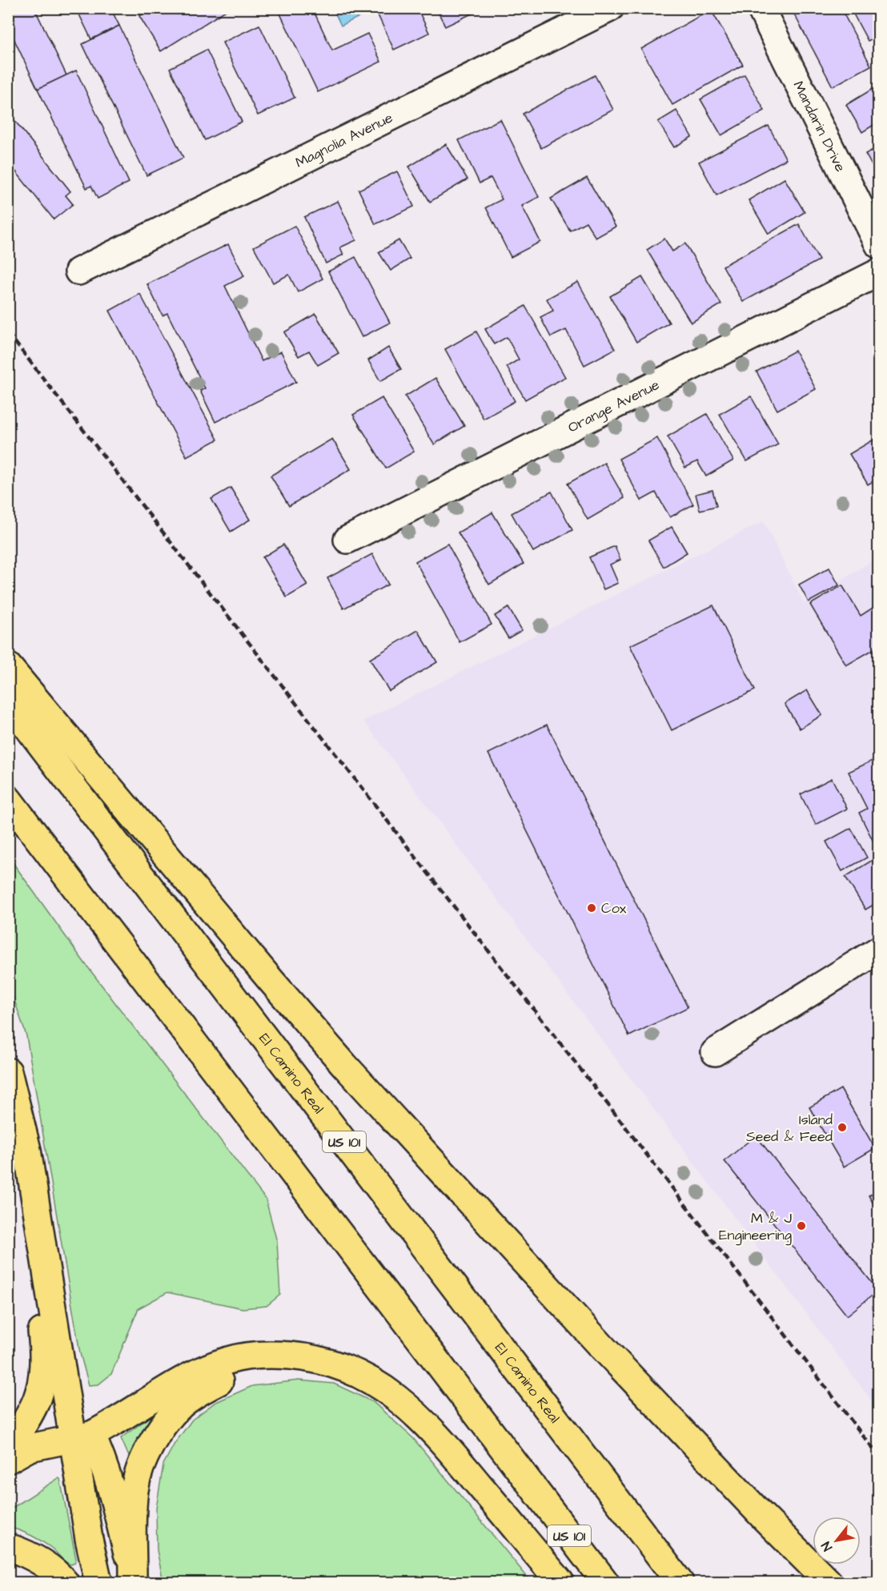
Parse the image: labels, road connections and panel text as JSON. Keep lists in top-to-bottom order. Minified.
{"streets":{"main road":["El Camino Real","US 101"],"street":["Mandarin Drive","Magnolia Avenue","Orange Avenue"]},"places":["Cox","Island Seed & Feed","M & J Engineering"],"north":"bottom left"}
